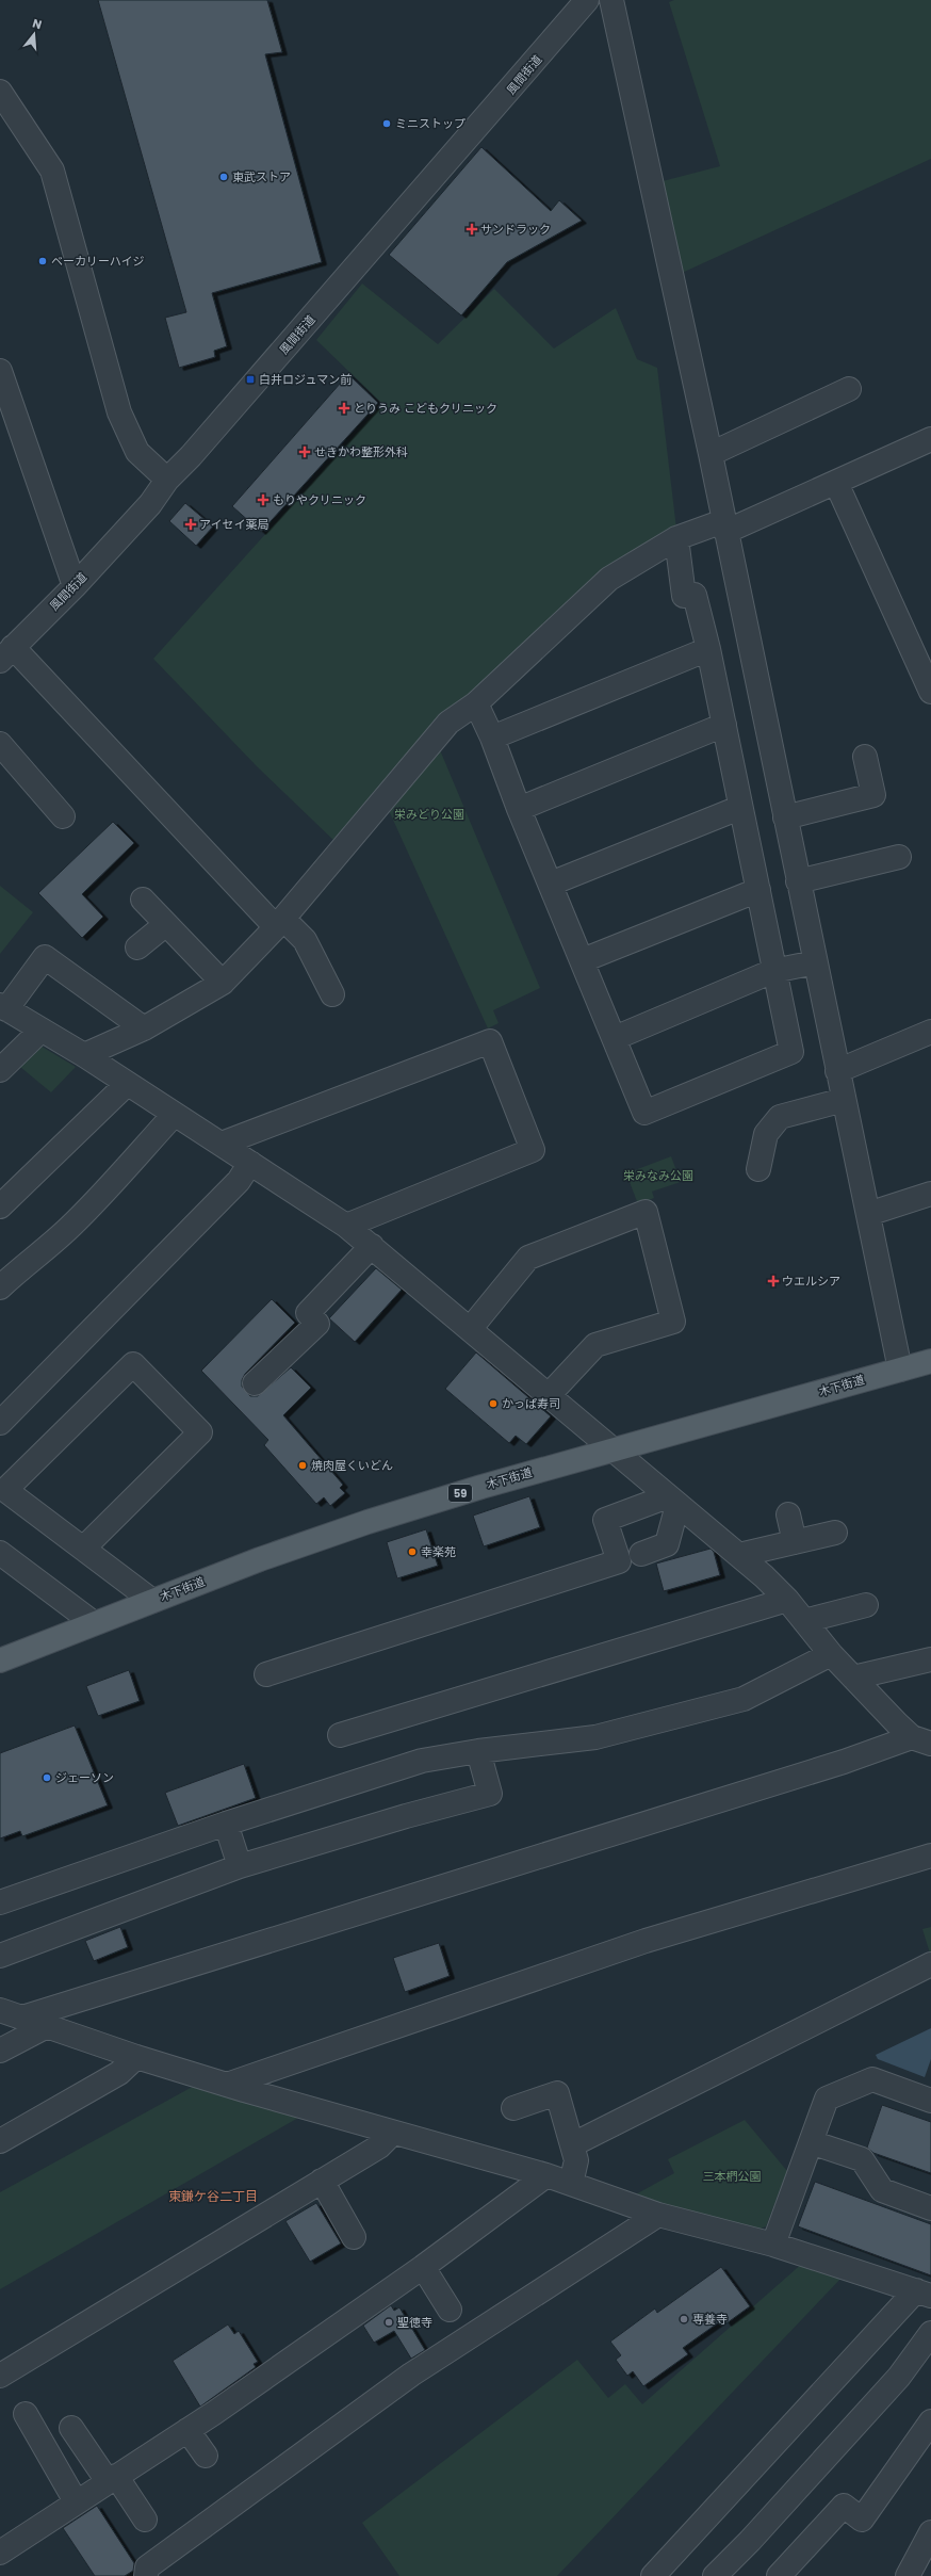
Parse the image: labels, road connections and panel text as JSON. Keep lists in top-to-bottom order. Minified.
{"streets":{"main road":["木下街道","59"],"street":["風間街道"]},"districts":["東鎌ケ谷二丁目"],"parks":["栄みどり公園","栄みなみ公園","三本椚公園"],"places":{"other":["ミニストップ","東武ストア","ベーカリーハイジ","かっぱ寿司","焼肉屋くいどん","幸楽苑","ジェーソン","専養寺","聖徳寺"],"health":["サンドラック","とりうみ こどもクリニック","せきかわ整形外科","もりやクリニック","アイセイ薬局","ウエルシア"],"transit":["白井ロジュマン前"]},"north":"top"}
